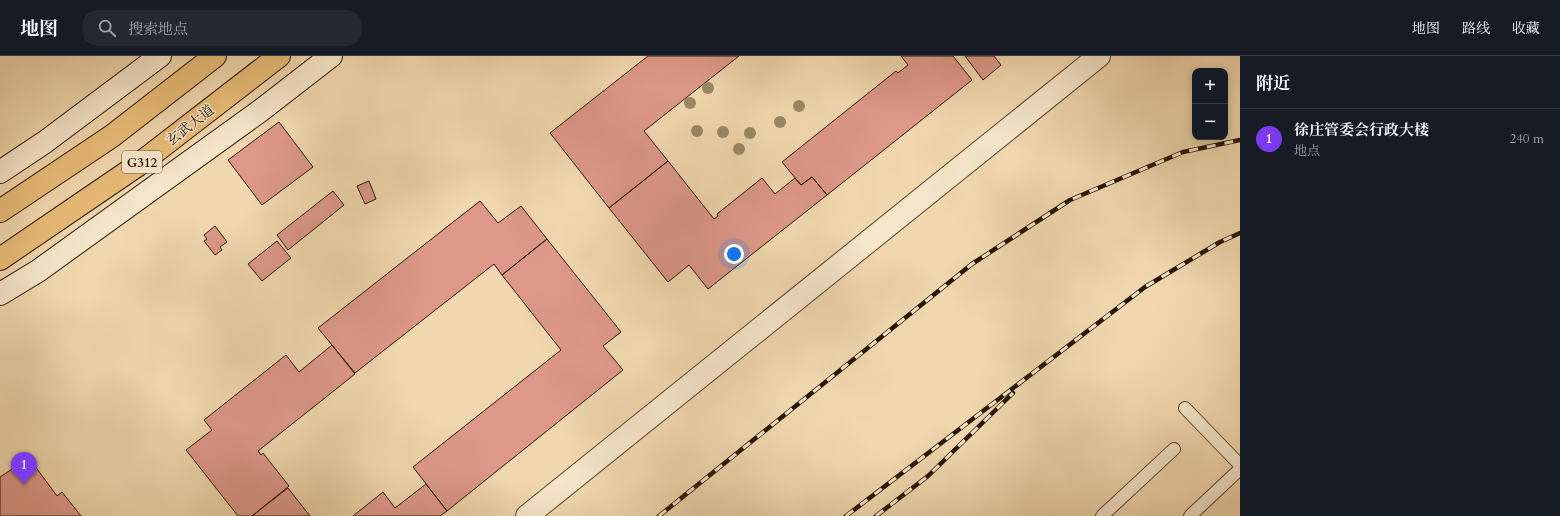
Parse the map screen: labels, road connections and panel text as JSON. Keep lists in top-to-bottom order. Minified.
{"streets":{"highway":["玄武大道","G312"]},"page":{"header":"地图","search":"搜索地点","nav":["地图","路线","收藏"],"heading":"附近","map_buttons":["+","−"],"list":[{"mark":"1","name":"徐庄管委会行政大楼","note":"地点","value":"240 m"}],"pins":"1"}}
